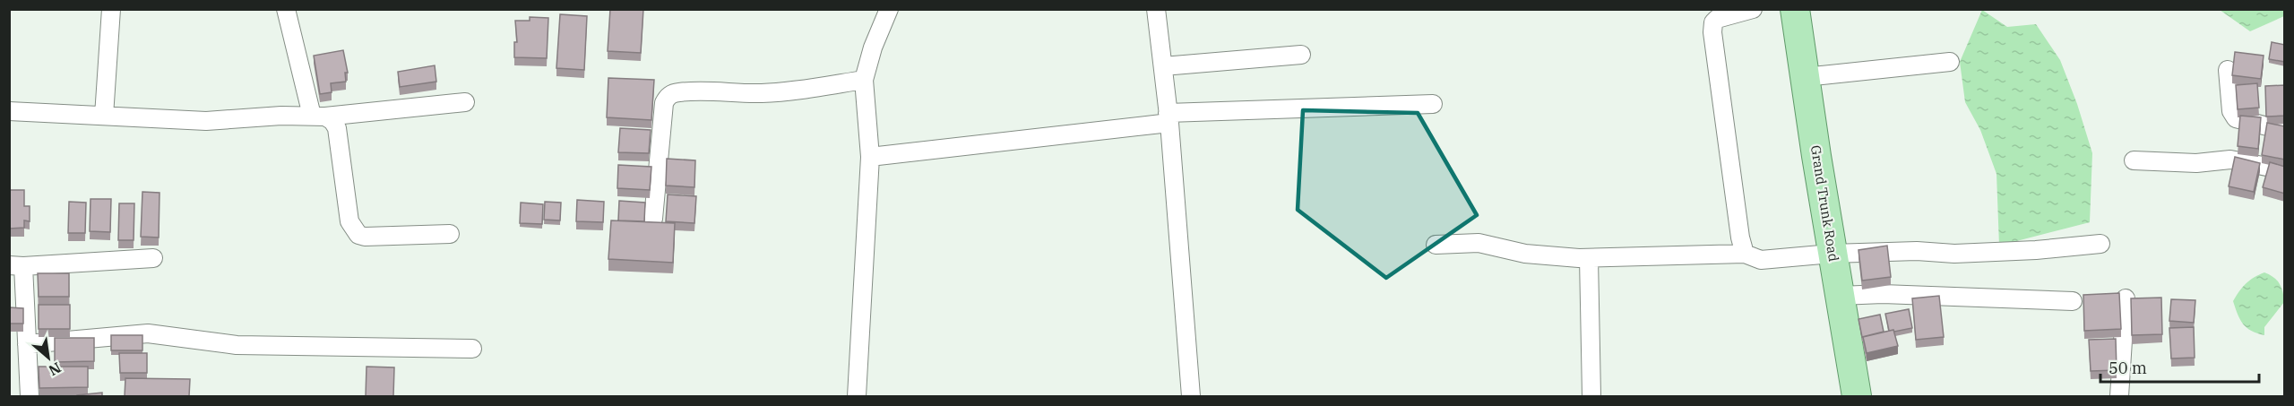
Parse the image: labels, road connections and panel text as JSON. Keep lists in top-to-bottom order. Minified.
{"streets":{"main road":["Grand Trunk Road"]},"scale_bar":"50 m","north":"bottom right"}
